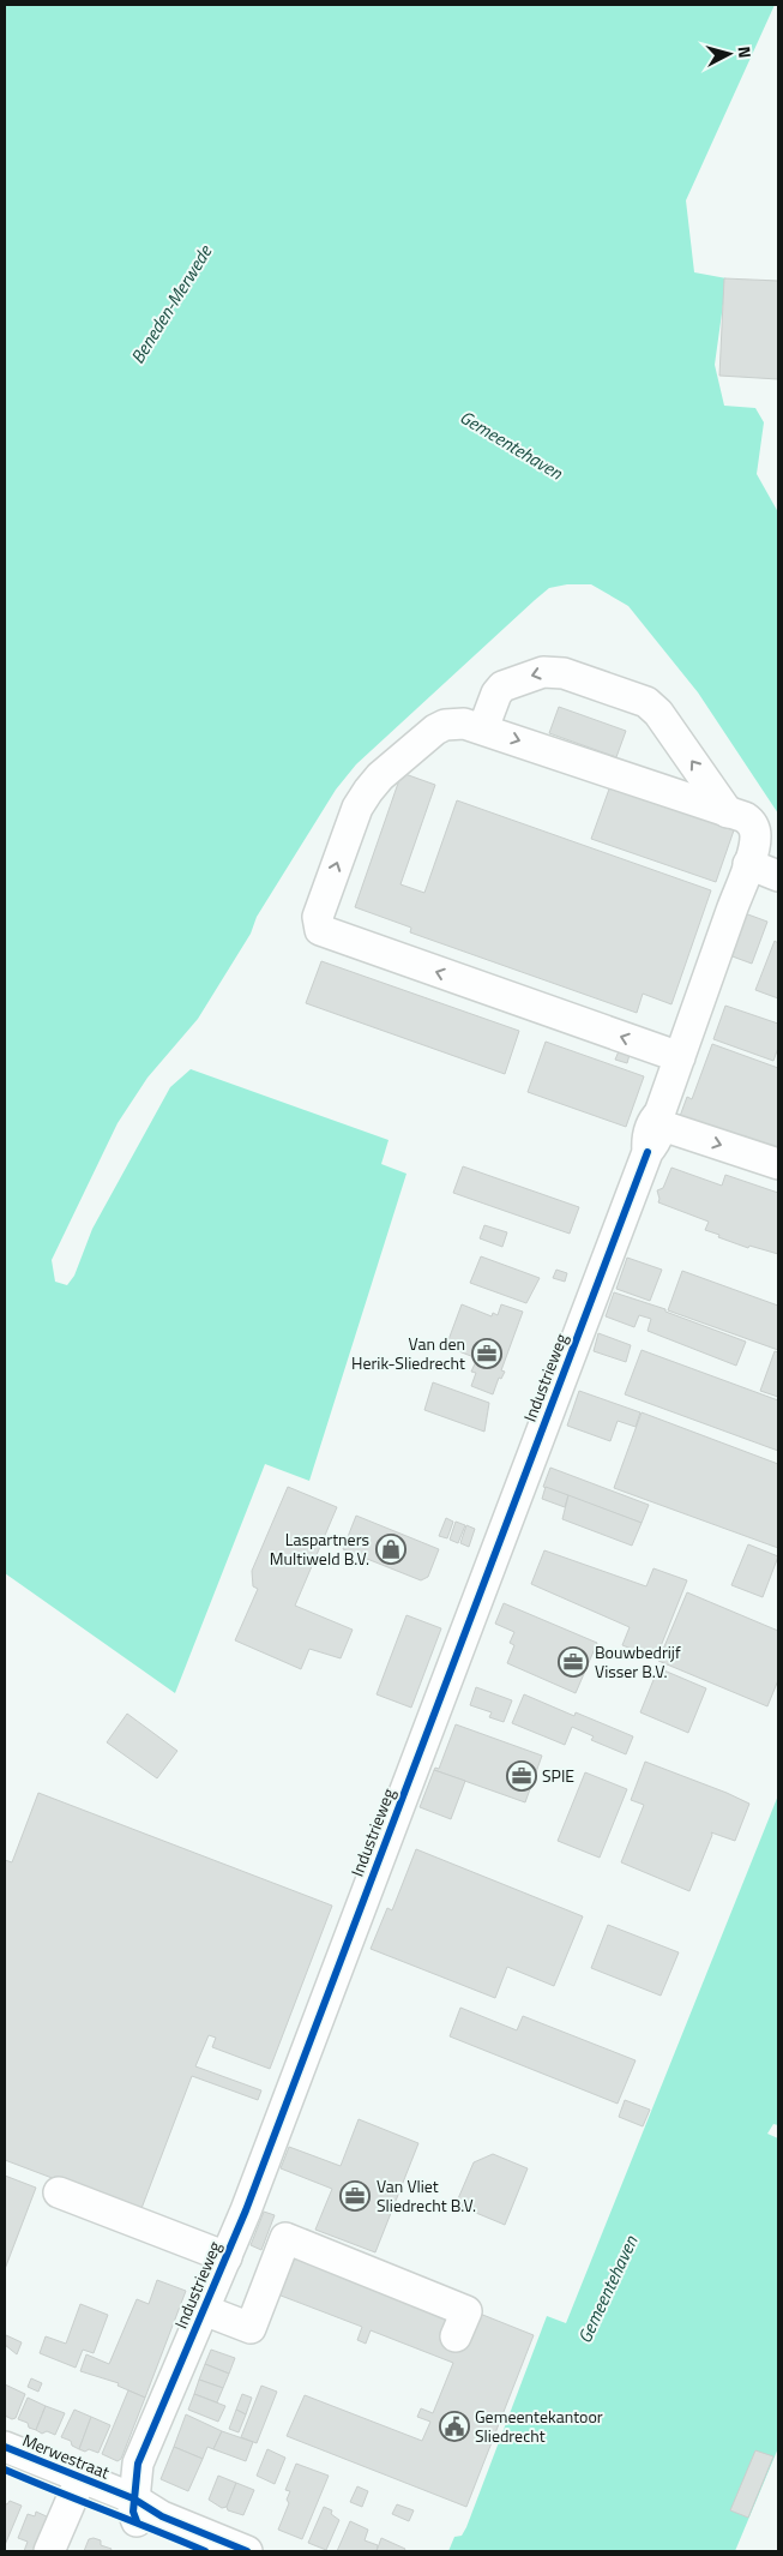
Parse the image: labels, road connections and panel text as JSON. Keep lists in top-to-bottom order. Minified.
{"streets":{"street":["Industrieweg","Merwestraat"]},"crossings":[["Industrieweg","Merwestraat"]],"water":["Beneden-Merwede","Gemeentehaven"],"places":{"office":["Van den Herik-Sliedrecht","Bouwbedrijf Visser B.V.","SPIE","Van Vliet Sliedrecht B.V."],"shop":["Laspartners Multiweld B.V."],"public building":["Gemeentekantoor Sliedrecht"]},"north":"right"}
